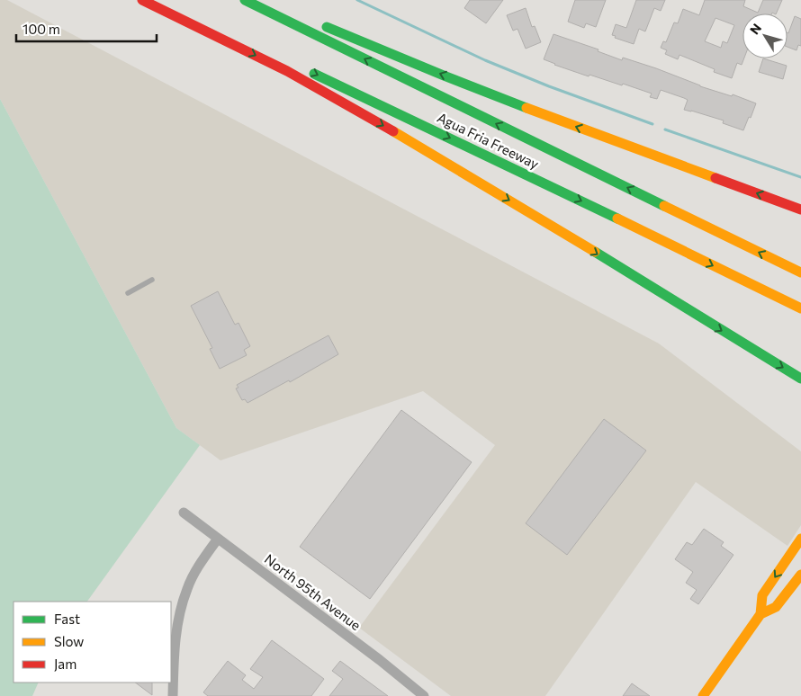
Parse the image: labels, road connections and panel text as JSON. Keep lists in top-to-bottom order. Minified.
{"streets":{"main road":["Agua Fria Freeway"],"street":["North 95th Avenue"]},"legend":["Fast","Slow","Jam"],"scale_bar":"100 m","north":"top left"}
